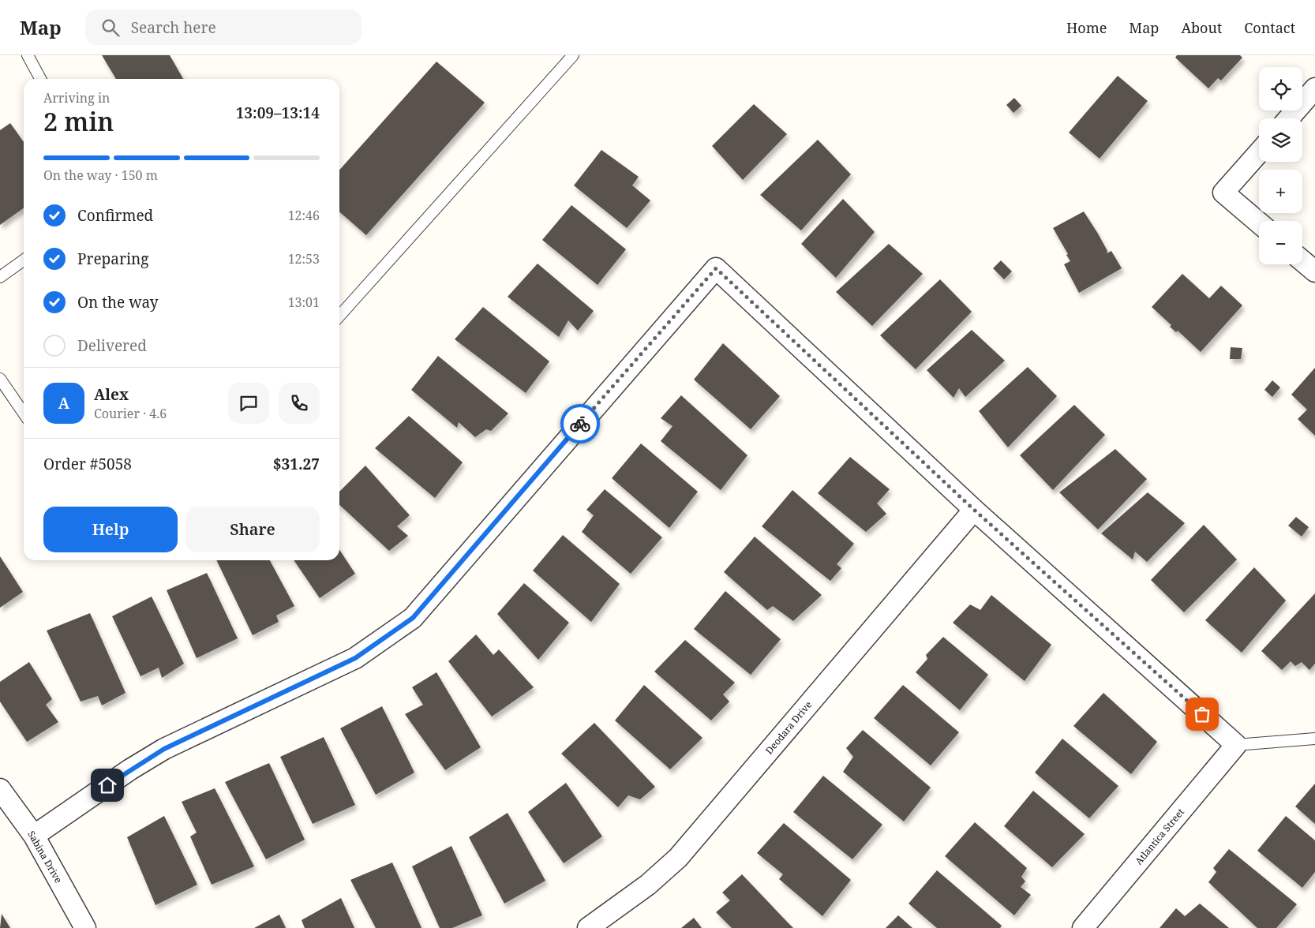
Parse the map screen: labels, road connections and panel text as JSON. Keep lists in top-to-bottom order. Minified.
{"streets":{"street":["Deodara Drive","Atlantica Street","Sabina Drive"]},"page":{"header":"Map","search":"Search here","nav":["Home","Map","About","Contact"],"map_buttons":["+","−"],"heading":["2 min","Arriving in","13:09–13:14"],"panel":["Alex","Courier · 4.6","Order #5058","$31.27"],"bar":"On the way · 150 m","list":[["Confirmed","12:46"],["Preparing","12:53"],["On the way","13:01"],"Delivered"],"round":"A","buttons":["Help","Share"]}}
